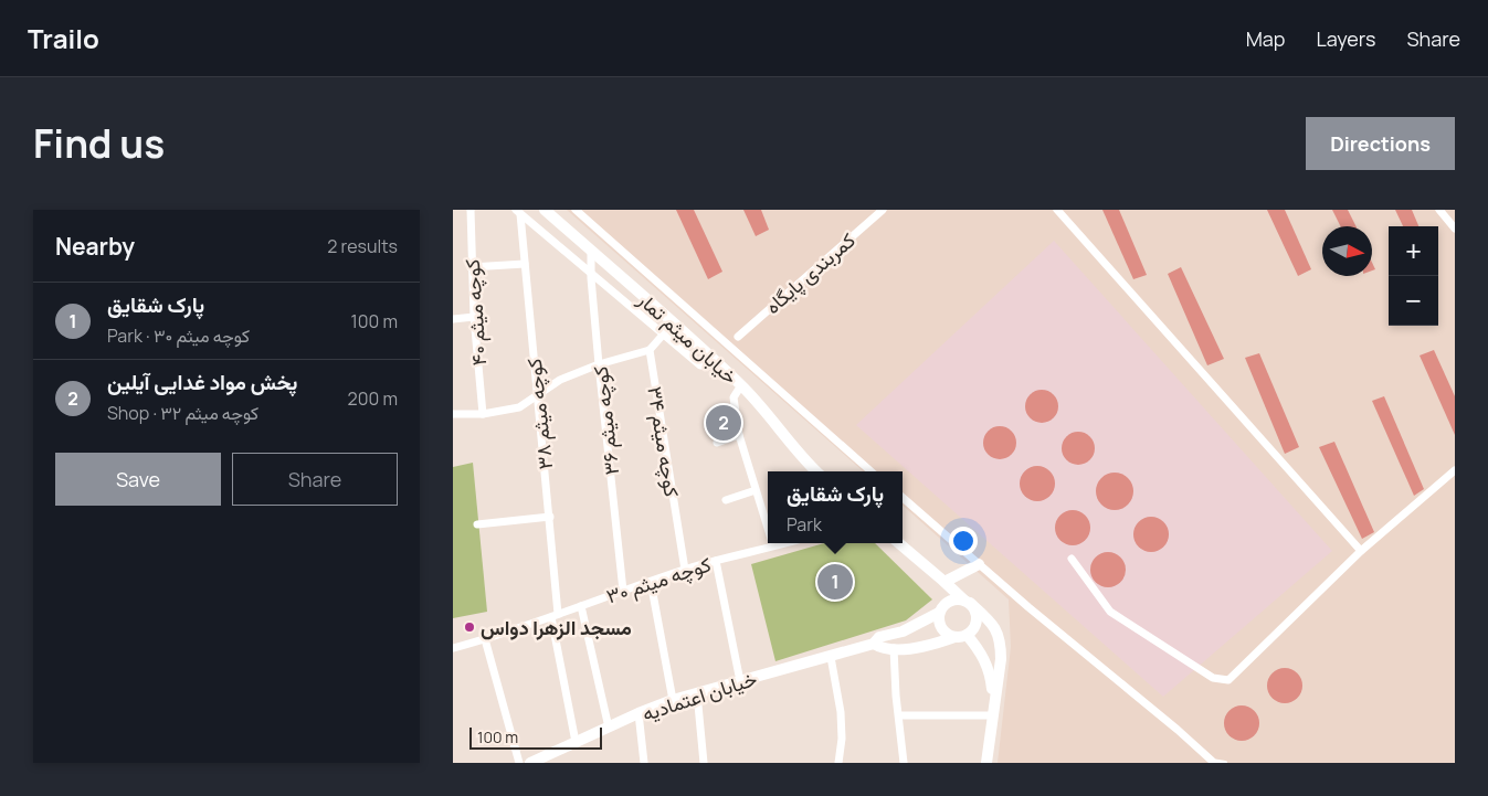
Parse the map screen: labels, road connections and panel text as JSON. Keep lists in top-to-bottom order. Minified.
{"streets":{"street":["کمربندی پایگاه","کوچه میثم ۴۰","خیابان میثم تمار","کوچه میثم ۳۸","کوچه میثم ۳۶","کوچه میثم ۳۴","کوچه میثم ۳۰","خیابان اعتمادیه"]},"crossings":[["خیابان میثم تمار","کوچه میثم ۳۶"],["کوچه میثم ۳۸","کوچه میثم ۳۰"],["کوچه میثم ۳۸","خیابان اعتمادیه"],["کوچه میثم ۳۶","کوچه میثم ۳۰"],["کوچه میثم ۳۴","کوچه میثم ۳۰"]],"places":["مسجد الزهرا دواس"],"scale_bar":"100 m","north":"right","page":{"header":"Trailo","nav":["Map","Layers","Share"],"title":"Find us","buttons":["Directions",["Save","Share"]],"heading":["Nearby","2 results"],"map_buttons":["+","−"],"list":[{"mark":"1","name":"پارک شقایق","note":"Park · کوچه میثم ۳۰","value":"100 m"},{"mark":"2","name":"پخش مواد غدایی آیلین","note":"Shop · کوچه میثم ۳۲","value":"200 m"}],"pins":["2","1"],"popup":["پارک شقایق","Park"],"scale":"100 m"}}
